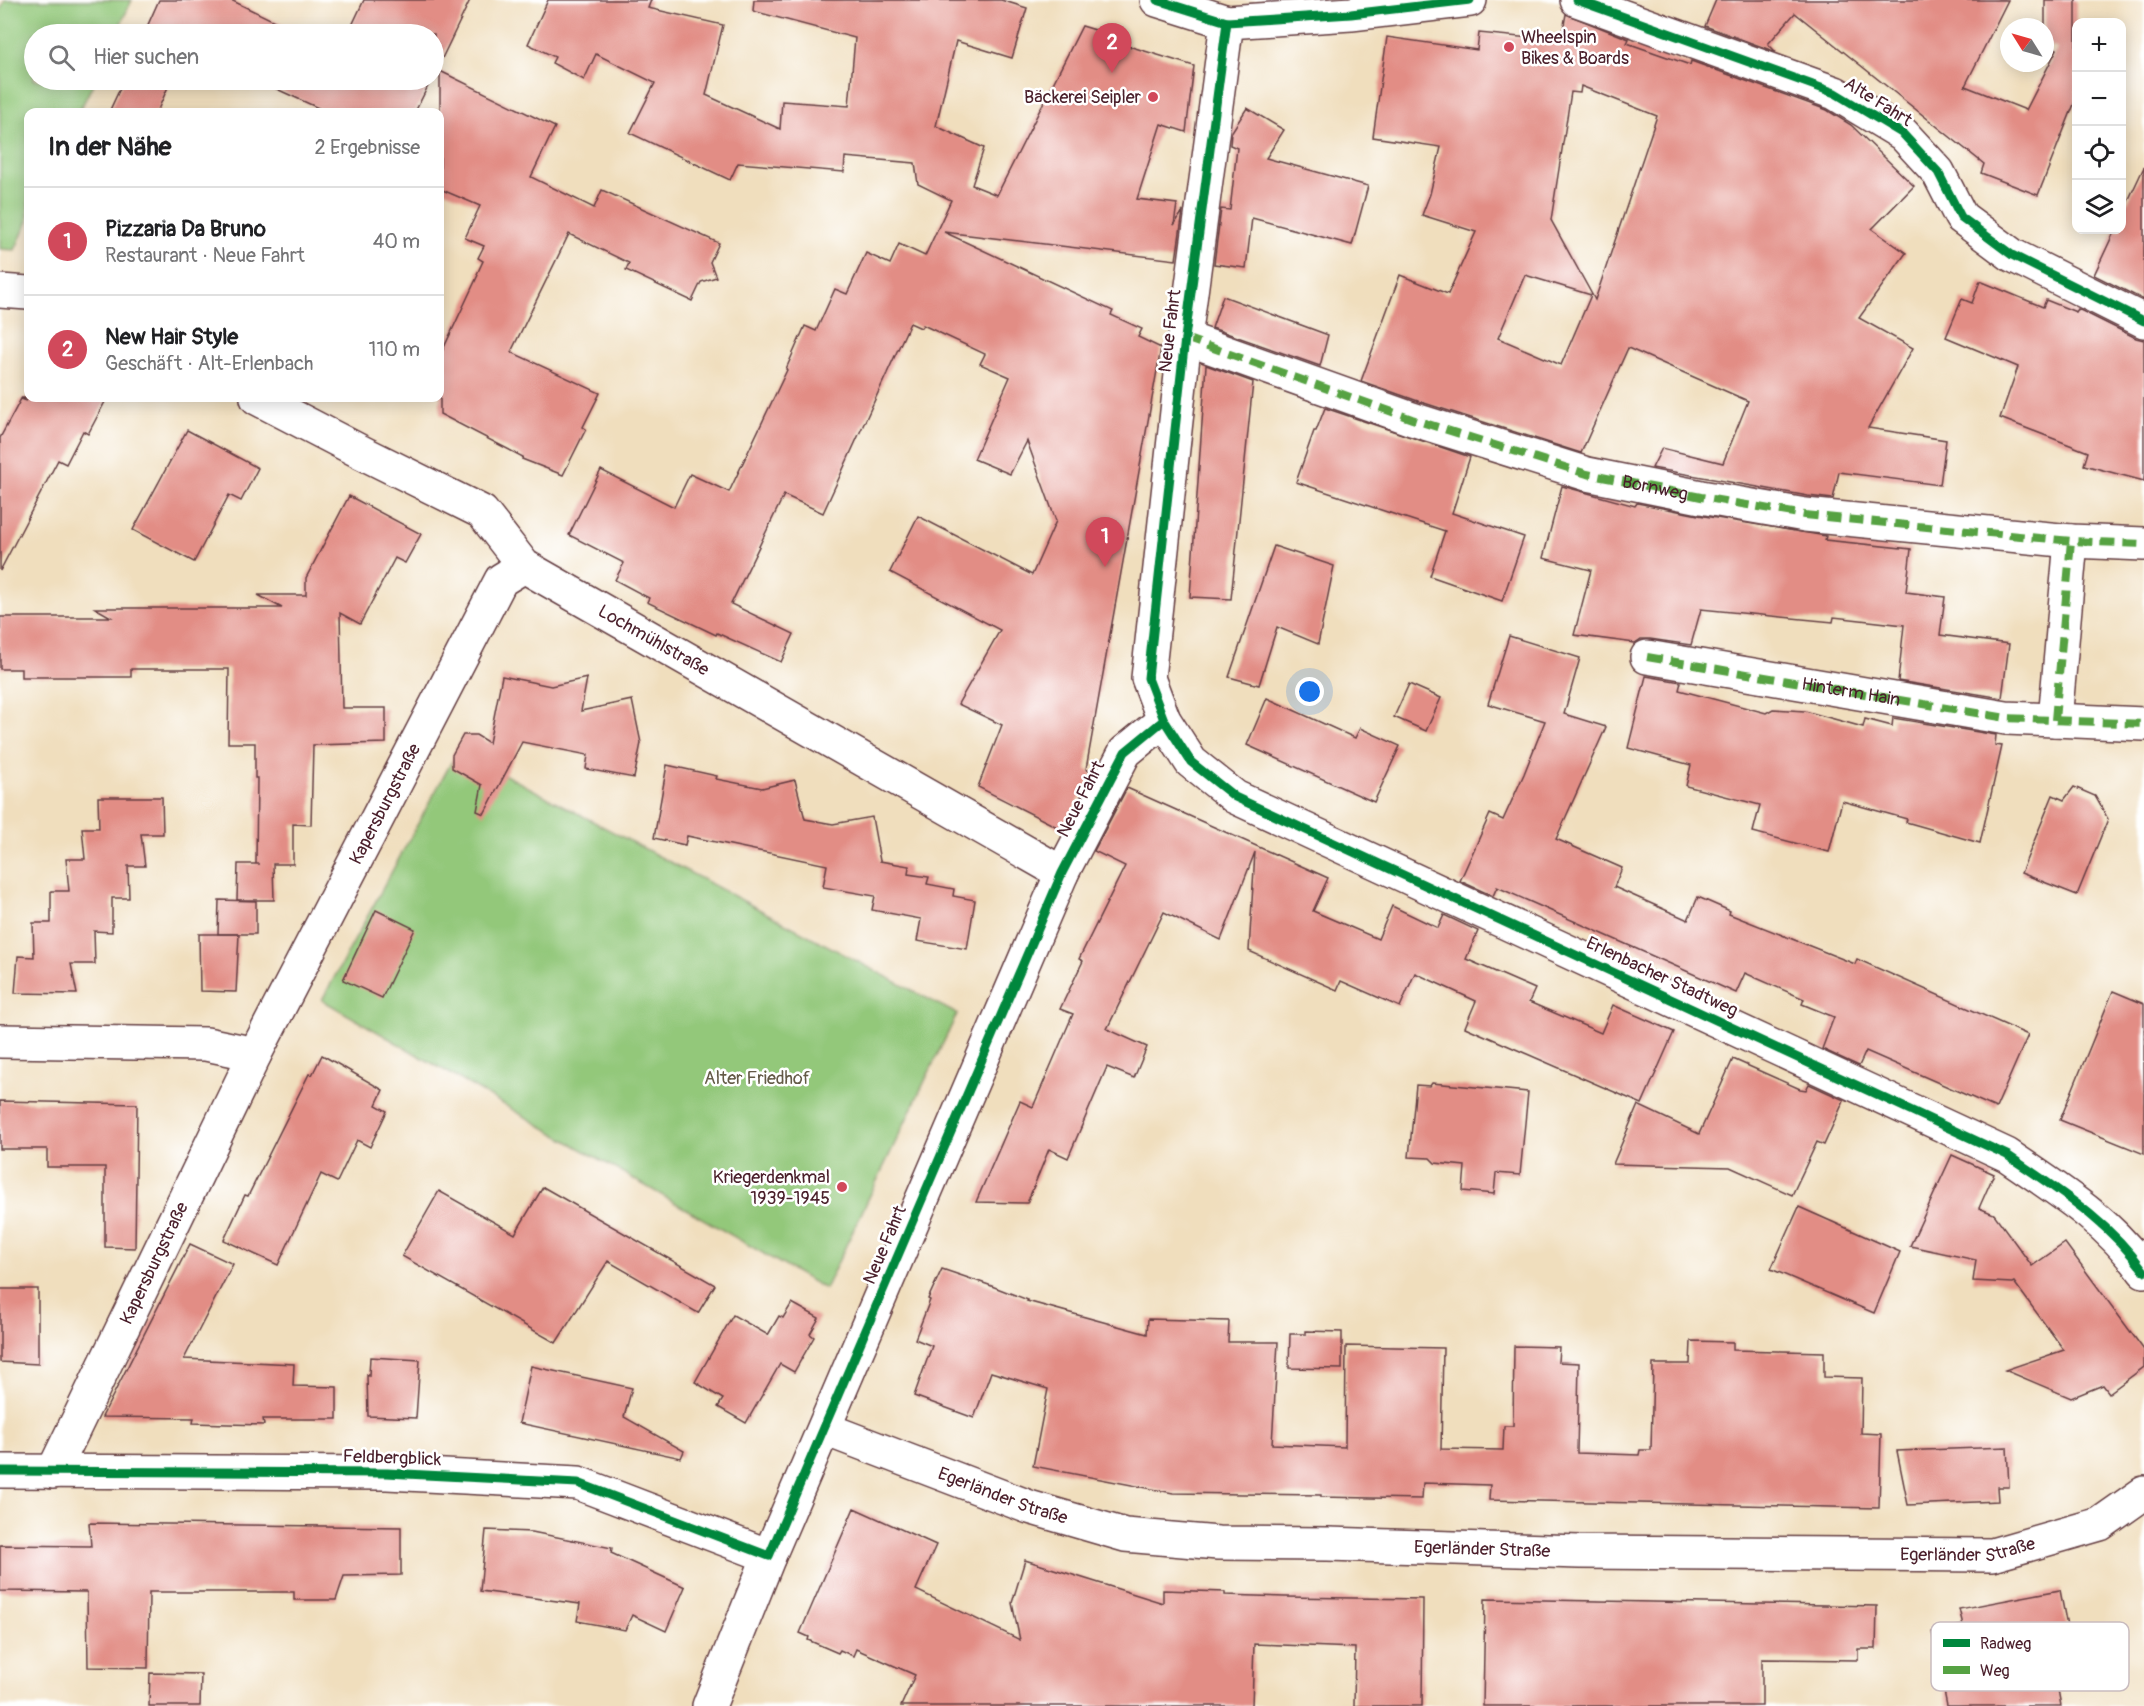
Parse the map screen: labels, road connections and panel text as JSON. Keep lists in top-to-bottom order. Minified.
{"streets":{"street":["Alte Fahrt","Neue Fahrt","Bornweg","Lochmühlstraße","Hinterm Hain","Kapersburgstraße","Erlenbacher Stadtweg","Feldbergblick","Egerländer Straße"]},"crossings":[["Neue Fahrt","Bornweg"],["Neue Fahrt","Lochmühlstraße"],["Neue Fahrt","Erlenbacher Stadtweg"],["Neue Fahrt","Feldbergblick"],["Neue Fahrt","Egerländer Straße"],["Lochmühlstraße","Kapersburgstraße"],["Kapersburgstraße","Feldbergblick"]],"parks":["Alter Friedhof"],"places":["Wheelspin Bikes & Boards","Bäckerei Seipler","Kriegerdenkmal 1939-1945"],"legend":["Radweg","Weg"],"north":"top left","page":{"map_buttons":["+","−"],"pins":["2","1"],"search":"Hier suchen","heading":["In der Nähe","2 Ergebnisse"],"list":[{"mark":"1","name":"Pizzaria Da Bruno","note":"Restaurant · Neue Fahrt","value":"40 m"},{"mark":"2","name":"New Hair Style","note":"Geschäft · Alt-Erlenbach","value":"110 m"}]}}
